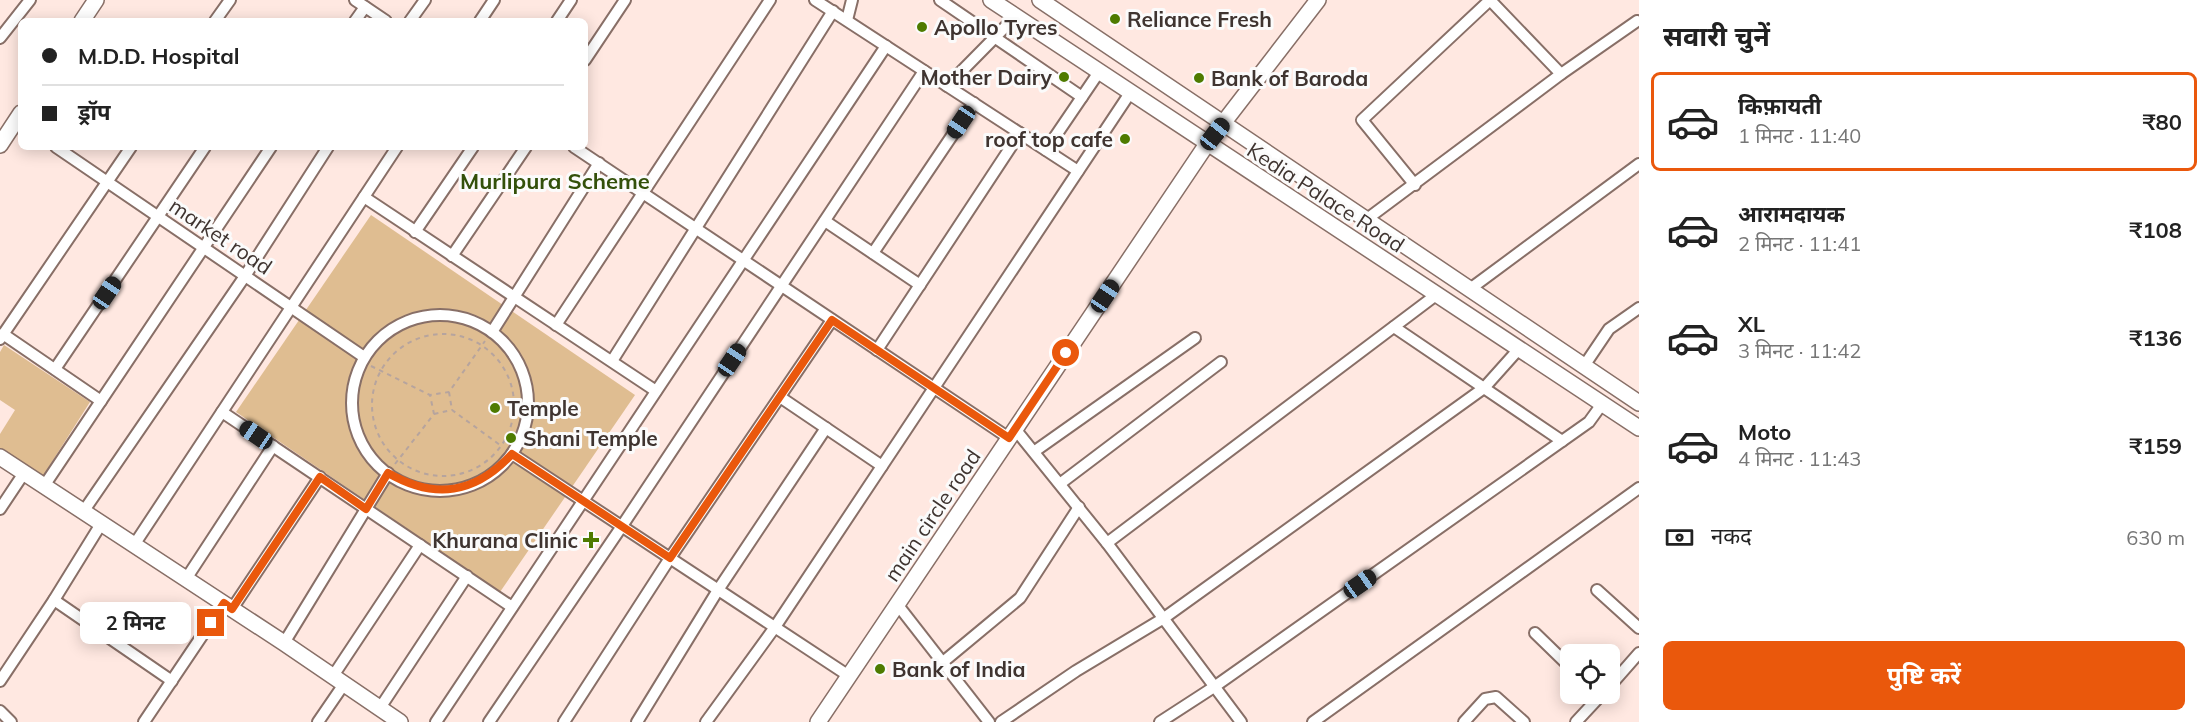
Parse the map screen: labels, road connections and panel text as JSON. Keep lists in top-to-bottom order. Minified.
{"streets":{"street":["Kedia Palace Road","market road","main circle road"]},"crossings":[["Kedia Palace Road","main circle road"]],"districts":["Murlipura Scheme"],"places":{"other":["Reliance Fresh","Apollo Tyres","Mother Dairy","Bank of Baroda","roof top cafe","Temple","Shani Temple","Bank of India"],"health":["Khurana Clinic"]},"page":{"heading":"सवारी चुनें","banner":["M.D.D. Hospital","ड्रॉप"],"list":[{"name":"किफ़ायती","note":"1 मिनट · 11:40","value":"₹80"},{"name":"आरामदायक","note":"2 मिनट · 11:41","value":"₹108"},{"name":"XL","note":"3 मिनट · 11:42","value":"₹136"},{"name":"Moto","note":"4 मिनट · 11:43","value":"₹159"}],"pay":["नकद","630 m"],"bubble":"2 मिनट","buttons":"पुष्टि करें"}}
